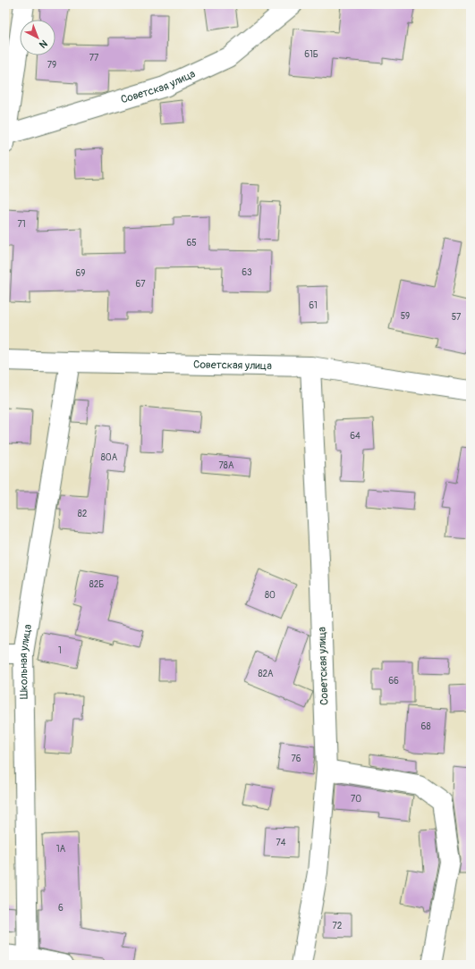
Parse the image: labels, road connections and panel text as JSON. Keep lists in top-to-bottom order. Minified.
{"streets":{"street":["Советская улица","Школьная улица"]},"crossings":[["Советская улица","Школьная улица"]],"house_numbers":["61Б","77","79","71","65","63","69","67","61","59","57","64","80А","78А","82","82Б","80","1","82А","66","68","76","70","74","1А","6","72"],"north":"bottom right"}
